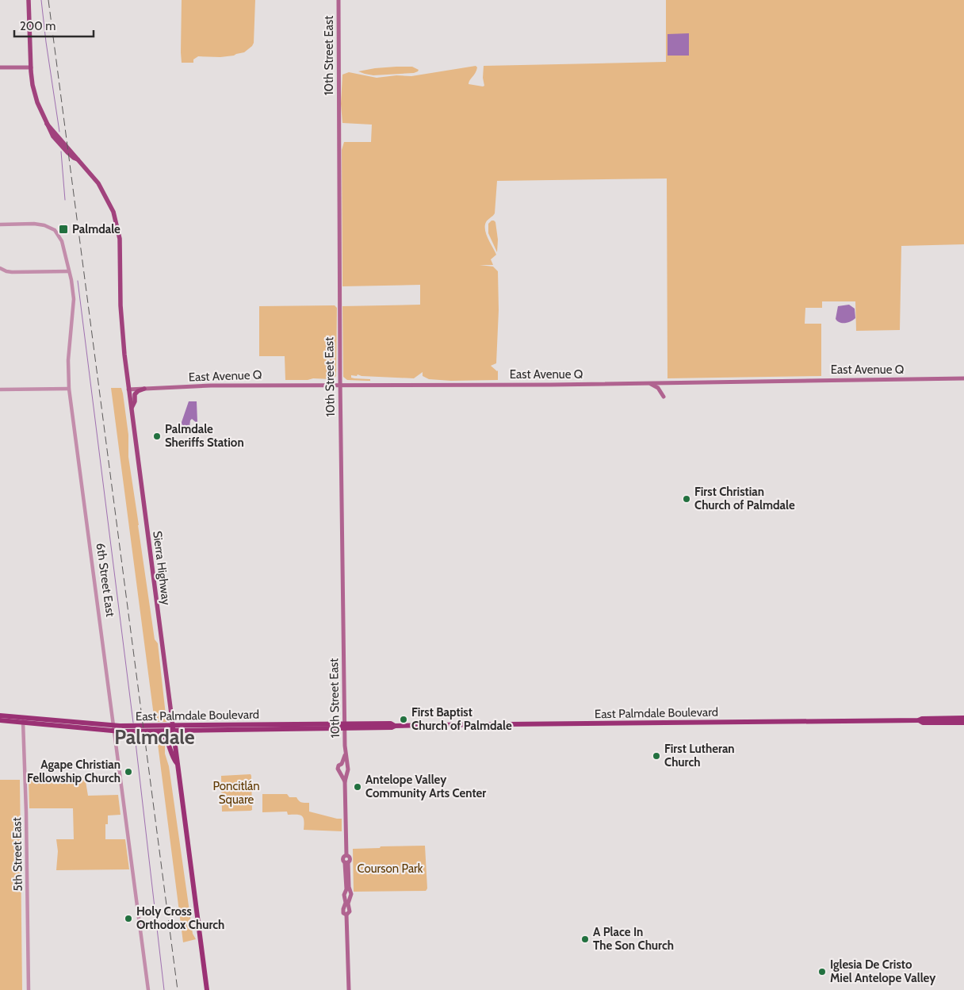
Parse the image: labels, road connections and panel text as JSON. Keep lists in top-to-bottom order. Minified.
{"streets":{"highway":["Sierra Highway","East Palmdale Boulevard"],"main road":["10th Street East","East Avenue Q"],"street":["6th Street East","5th Street East"]},"crossings":[["10th Street East","East Avenue Q"],["10th Street East","East Palmdale Boulevard"],["East Avenue Q","Sierra Highway"],["Sierra Highway","East Palmdale Boulevard"],["6th Street East","East Palmdale Boulevard"],["East Palmdale Boulevard","5th Street East"]],"districts":["Palmdale"],"parks":["Poncitlán Square","Courson Park"],"places":{"transit":["Palmdale"],"other":["Palmdale Sheriffs Station","First Christian Church of Palmdale","First Baptist Church of Palmdale","First Lutheran Church","Agape Christian Fellowship Church","Antelope Valley Community Arts Center","Holy Cross Orthodox Church","A Place In The Son Church","Iglesia De Cristo Miel Antelope Valley"]},"scale_bar":"200 m"}
